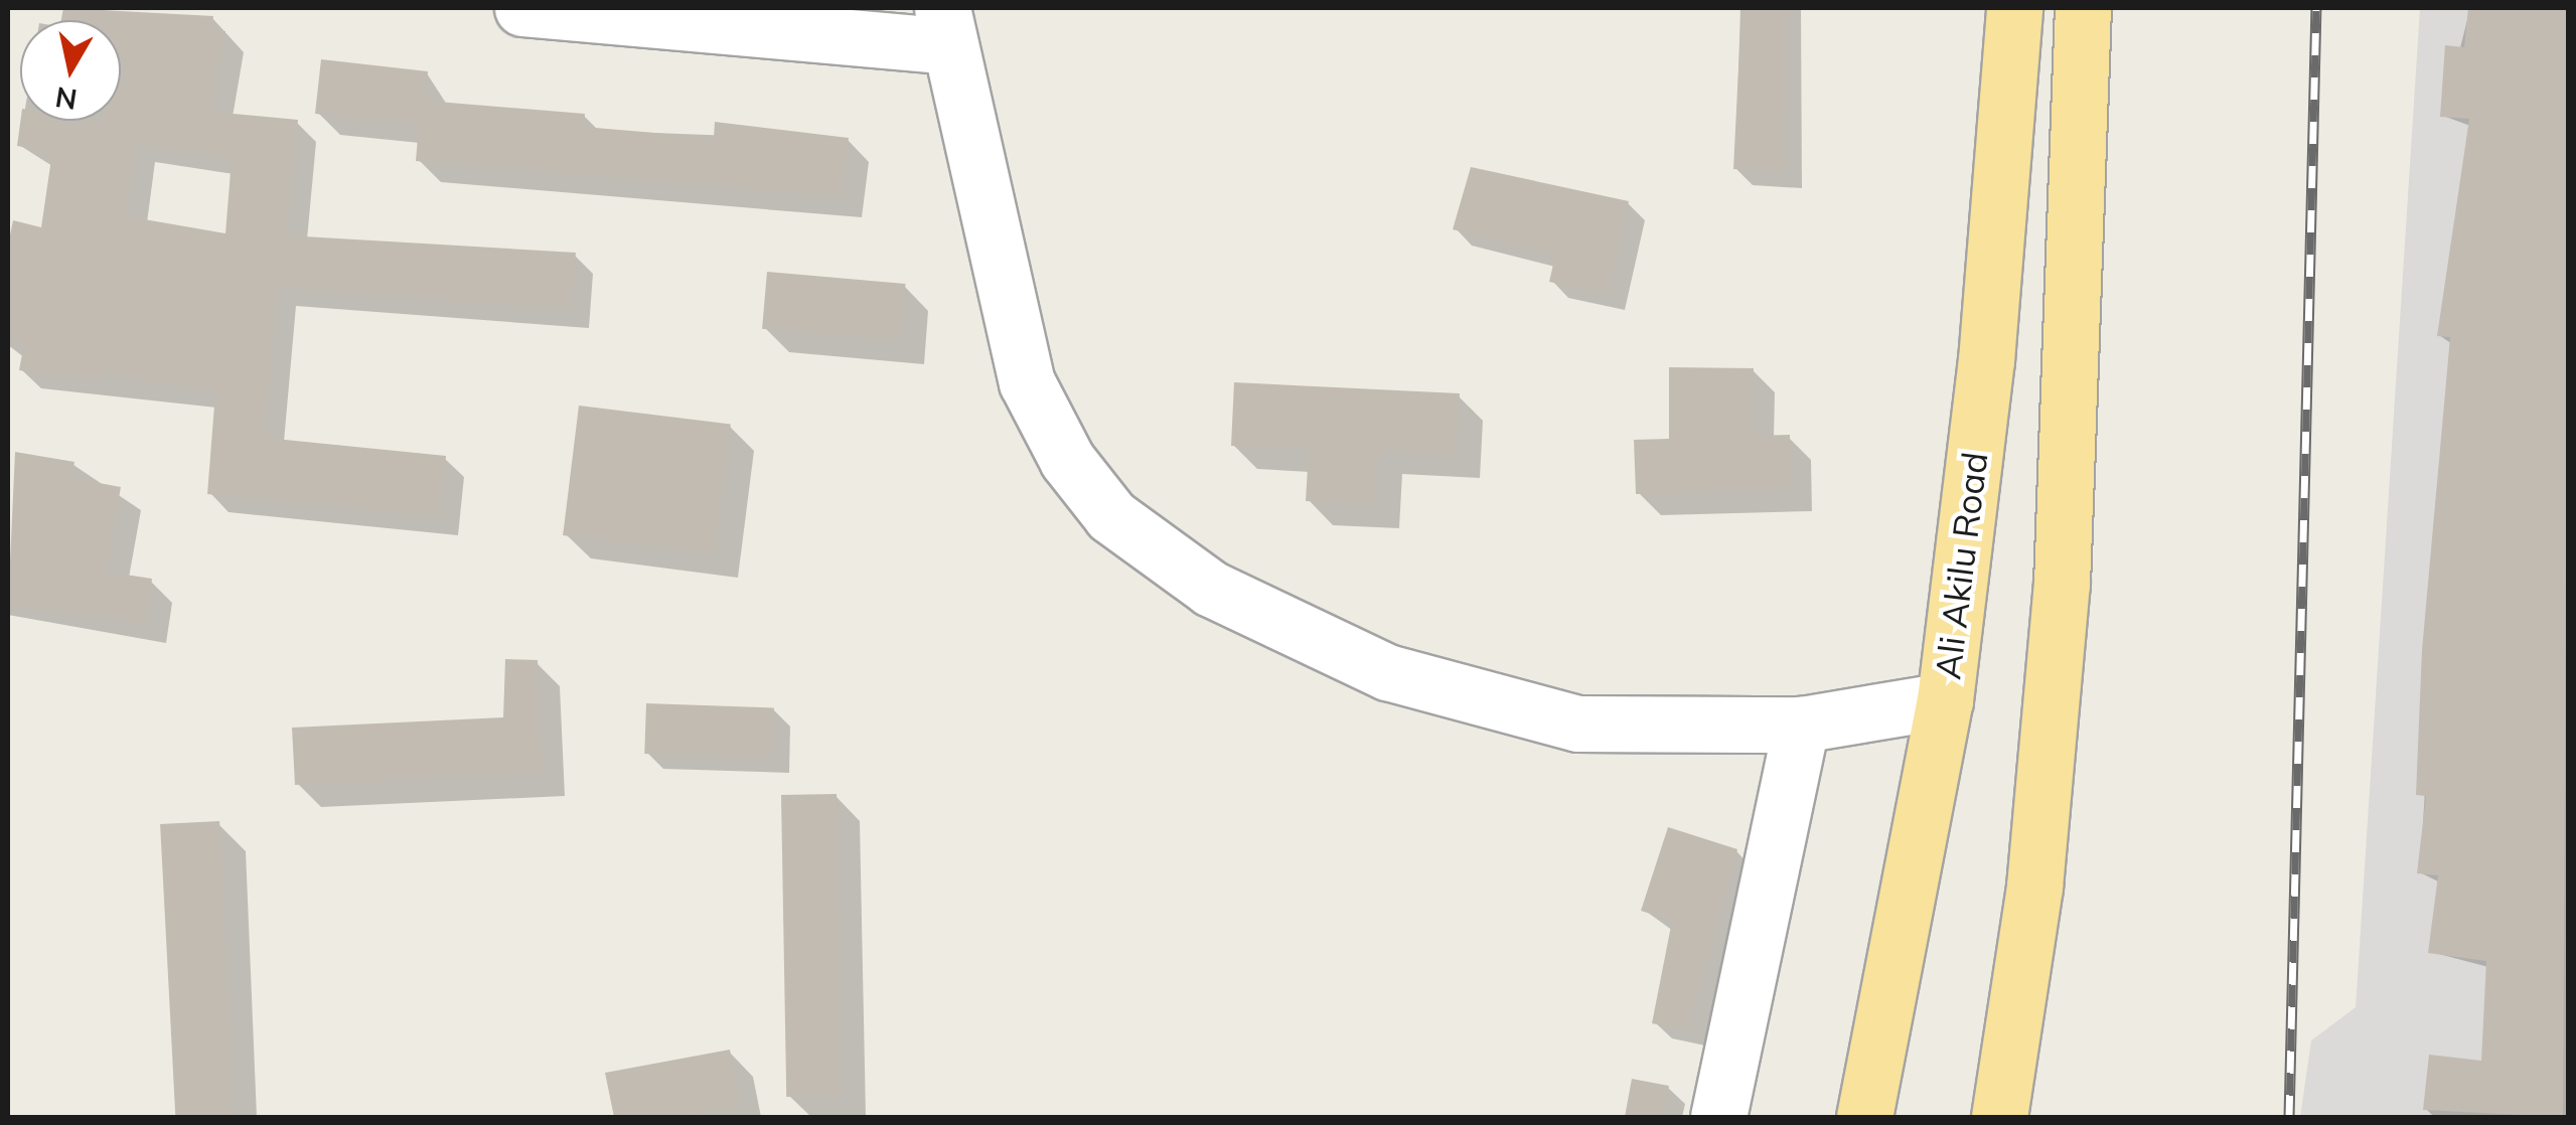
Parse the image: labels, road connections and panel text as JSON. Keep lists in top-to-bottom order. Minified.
{"streets":{"main road":["Ali Akilu Road"]},"north":"bottom"}
